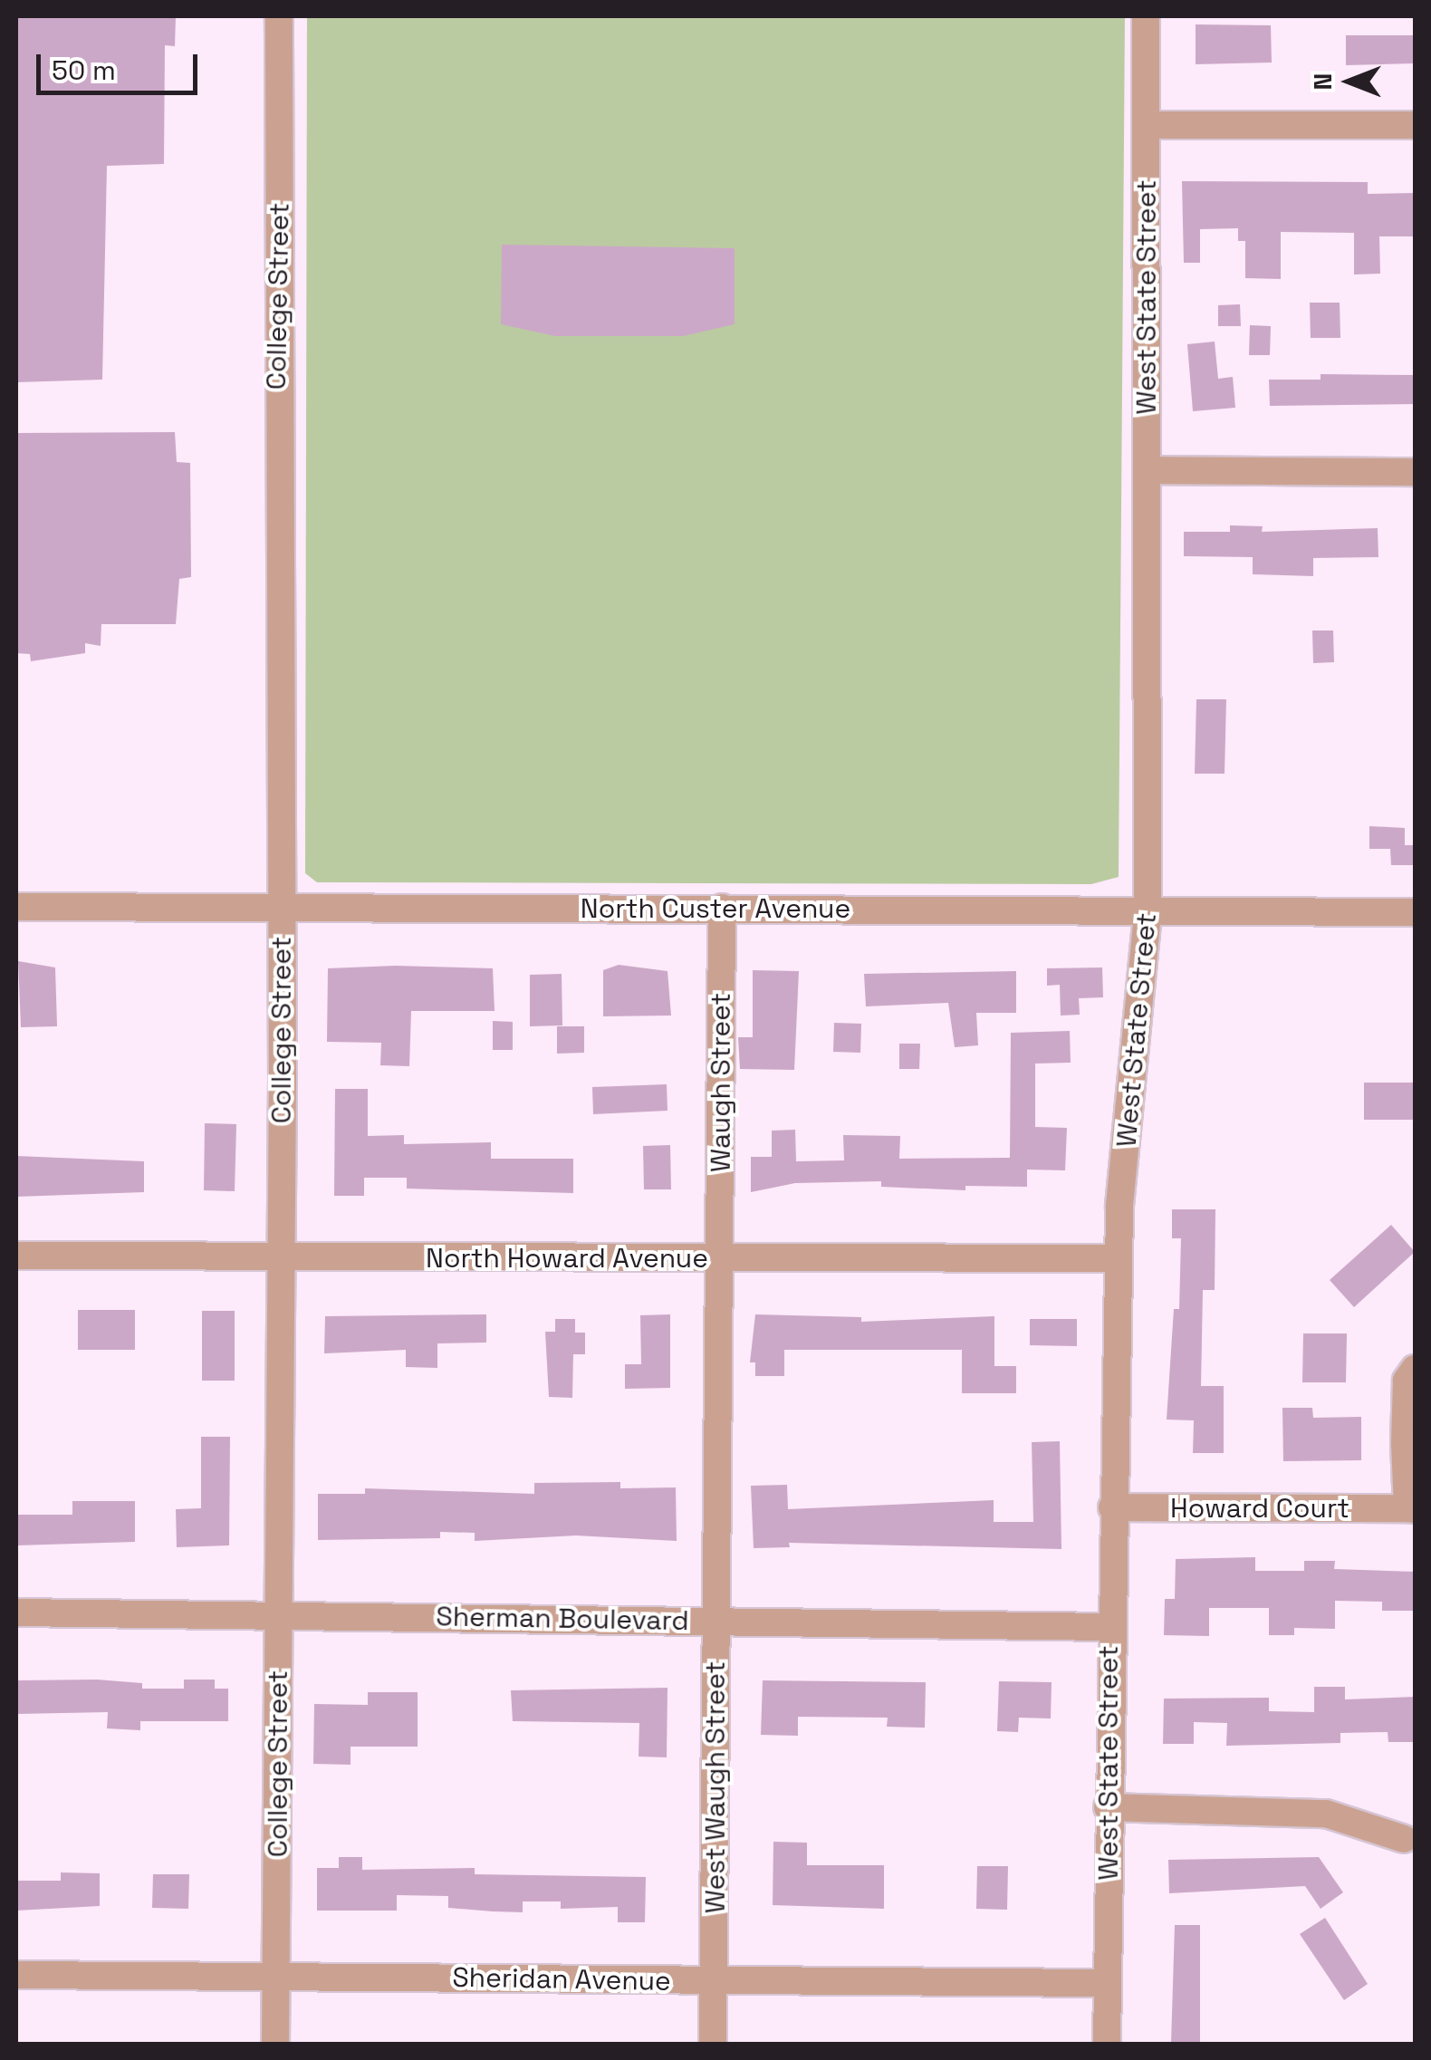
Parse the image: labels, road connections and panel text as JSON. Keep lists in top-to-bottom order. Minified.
{"streets":{"street":["College Street","West State Street","North Custer Avenue","Waugh Street","North Howard Avenue","Howard Court","Sherman Boulevard","West Waugh Street","Sheridan Avenue"]},"crossings":[["College Street","North Custer Avenue"],["College Street","North Howard Avenue"],["College Street","Sherman Boulevard"],["College Street","Sheridan Avenue"],["West State Street","North Custer Avenue"],["West State Street","North Howard Avenue"],["West State Street","Howard Court"],["West State Street","Sherman Boulevard"],["West State Street","Sheridan Avenue"],["North Custer Avenue","Waugh Street"],["Waugh Street","North Howard Avenue"],["Waugh Street","West Waugh Street"],["North Howard Avenue","West Waugh Street"],["Sherman Boulevard","West Waugh Street"],["West Waugh Street","Sheridan Avenue"]],"scale_bar":"50 m","north":"left"}
